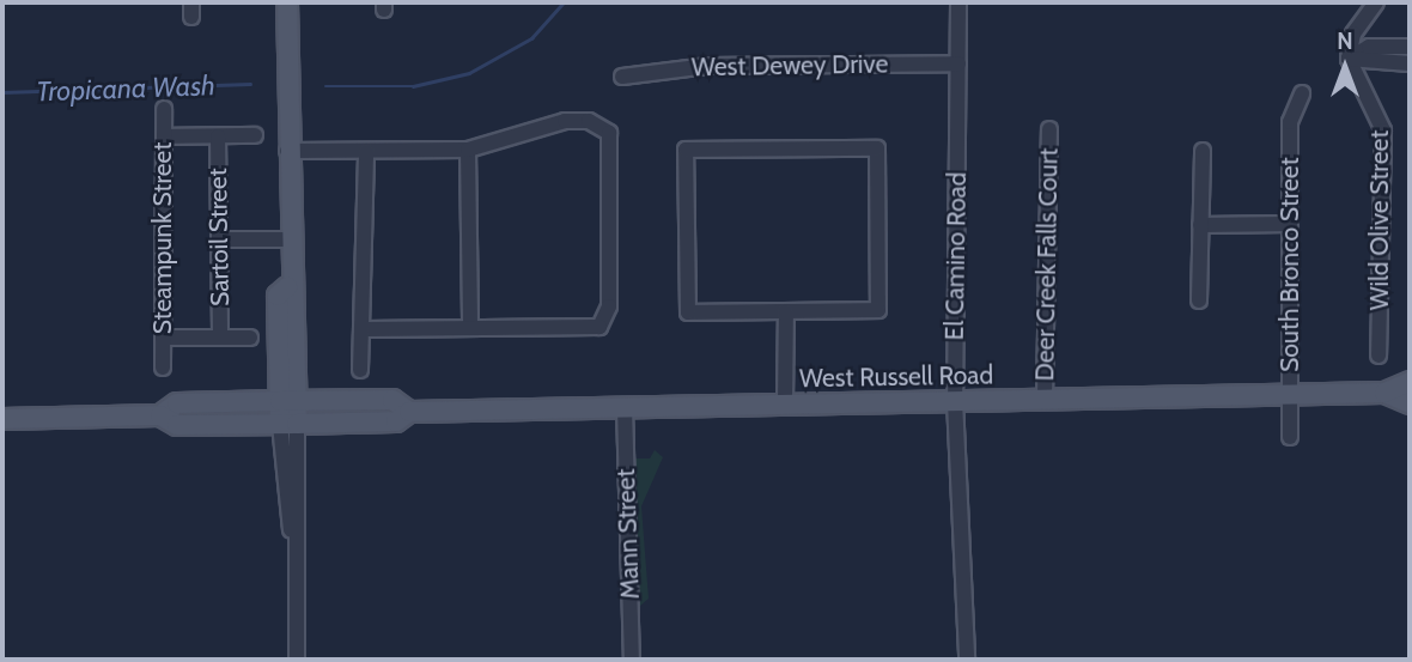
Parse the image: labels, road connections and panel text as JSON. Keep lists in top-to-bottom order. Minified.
{"streets":{"main road":["West Russell Road"],"street":["West Dewey Drive","Wild Olive Street","Sartoil Street","Steampunk Street","El Camino Road","Deer Creek Falls Court","South Bronco Street","Mann Street"]},"crossings":[["West Dewey Drive","El Camino Road"],["El Camino Road","West Russell Road"],["Deer Creek Falls Court","West Russell Road"],["South Bronco Street","West Russell Road"],["West Russell Road","Mann Street"]],"water":["Tropicana Wash"],"north":"top"}
